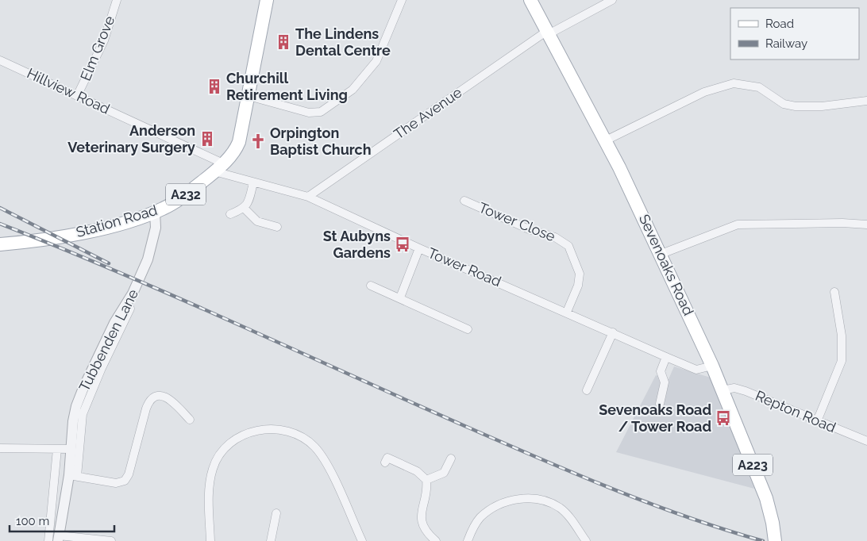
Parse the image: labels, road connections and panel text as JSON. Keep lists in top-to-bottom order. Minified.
{"streets":{"main road":["A232","Station Road","Sevenoaks Road","A223"],"street":["Elm Grove","Hillview Road","The Avenue","Tower Close","Tower Road","Tubbenden Lane","Repton Road"]},"crossings":[["Elm Grove","Hillview Road"],["Hillview Road","Station Road"],["Hillview Road","Tower Road"],["The Avenue","Sevenoaks Road"],["The Avenue","Tower Road"],["Station Road","Tower Road"],["Station Road","Tubbenden Lane"],["Tower Close","Tower Road"],["Sevenoaks Road","Tower Road"],["Sevenoaks Road","Repton Road"]],"places":{"building":["The Lindens Dental Centre","Churchill Retirement Living","Anderson Veterinary Surgery"],"church":["Orpington Baptist Church"],"bus stop":["St Aubyns Gardens","Sevenoaks Road / Tower Road"]},"legend":["Road","Railway"],"scale_bar":"100 m"}
